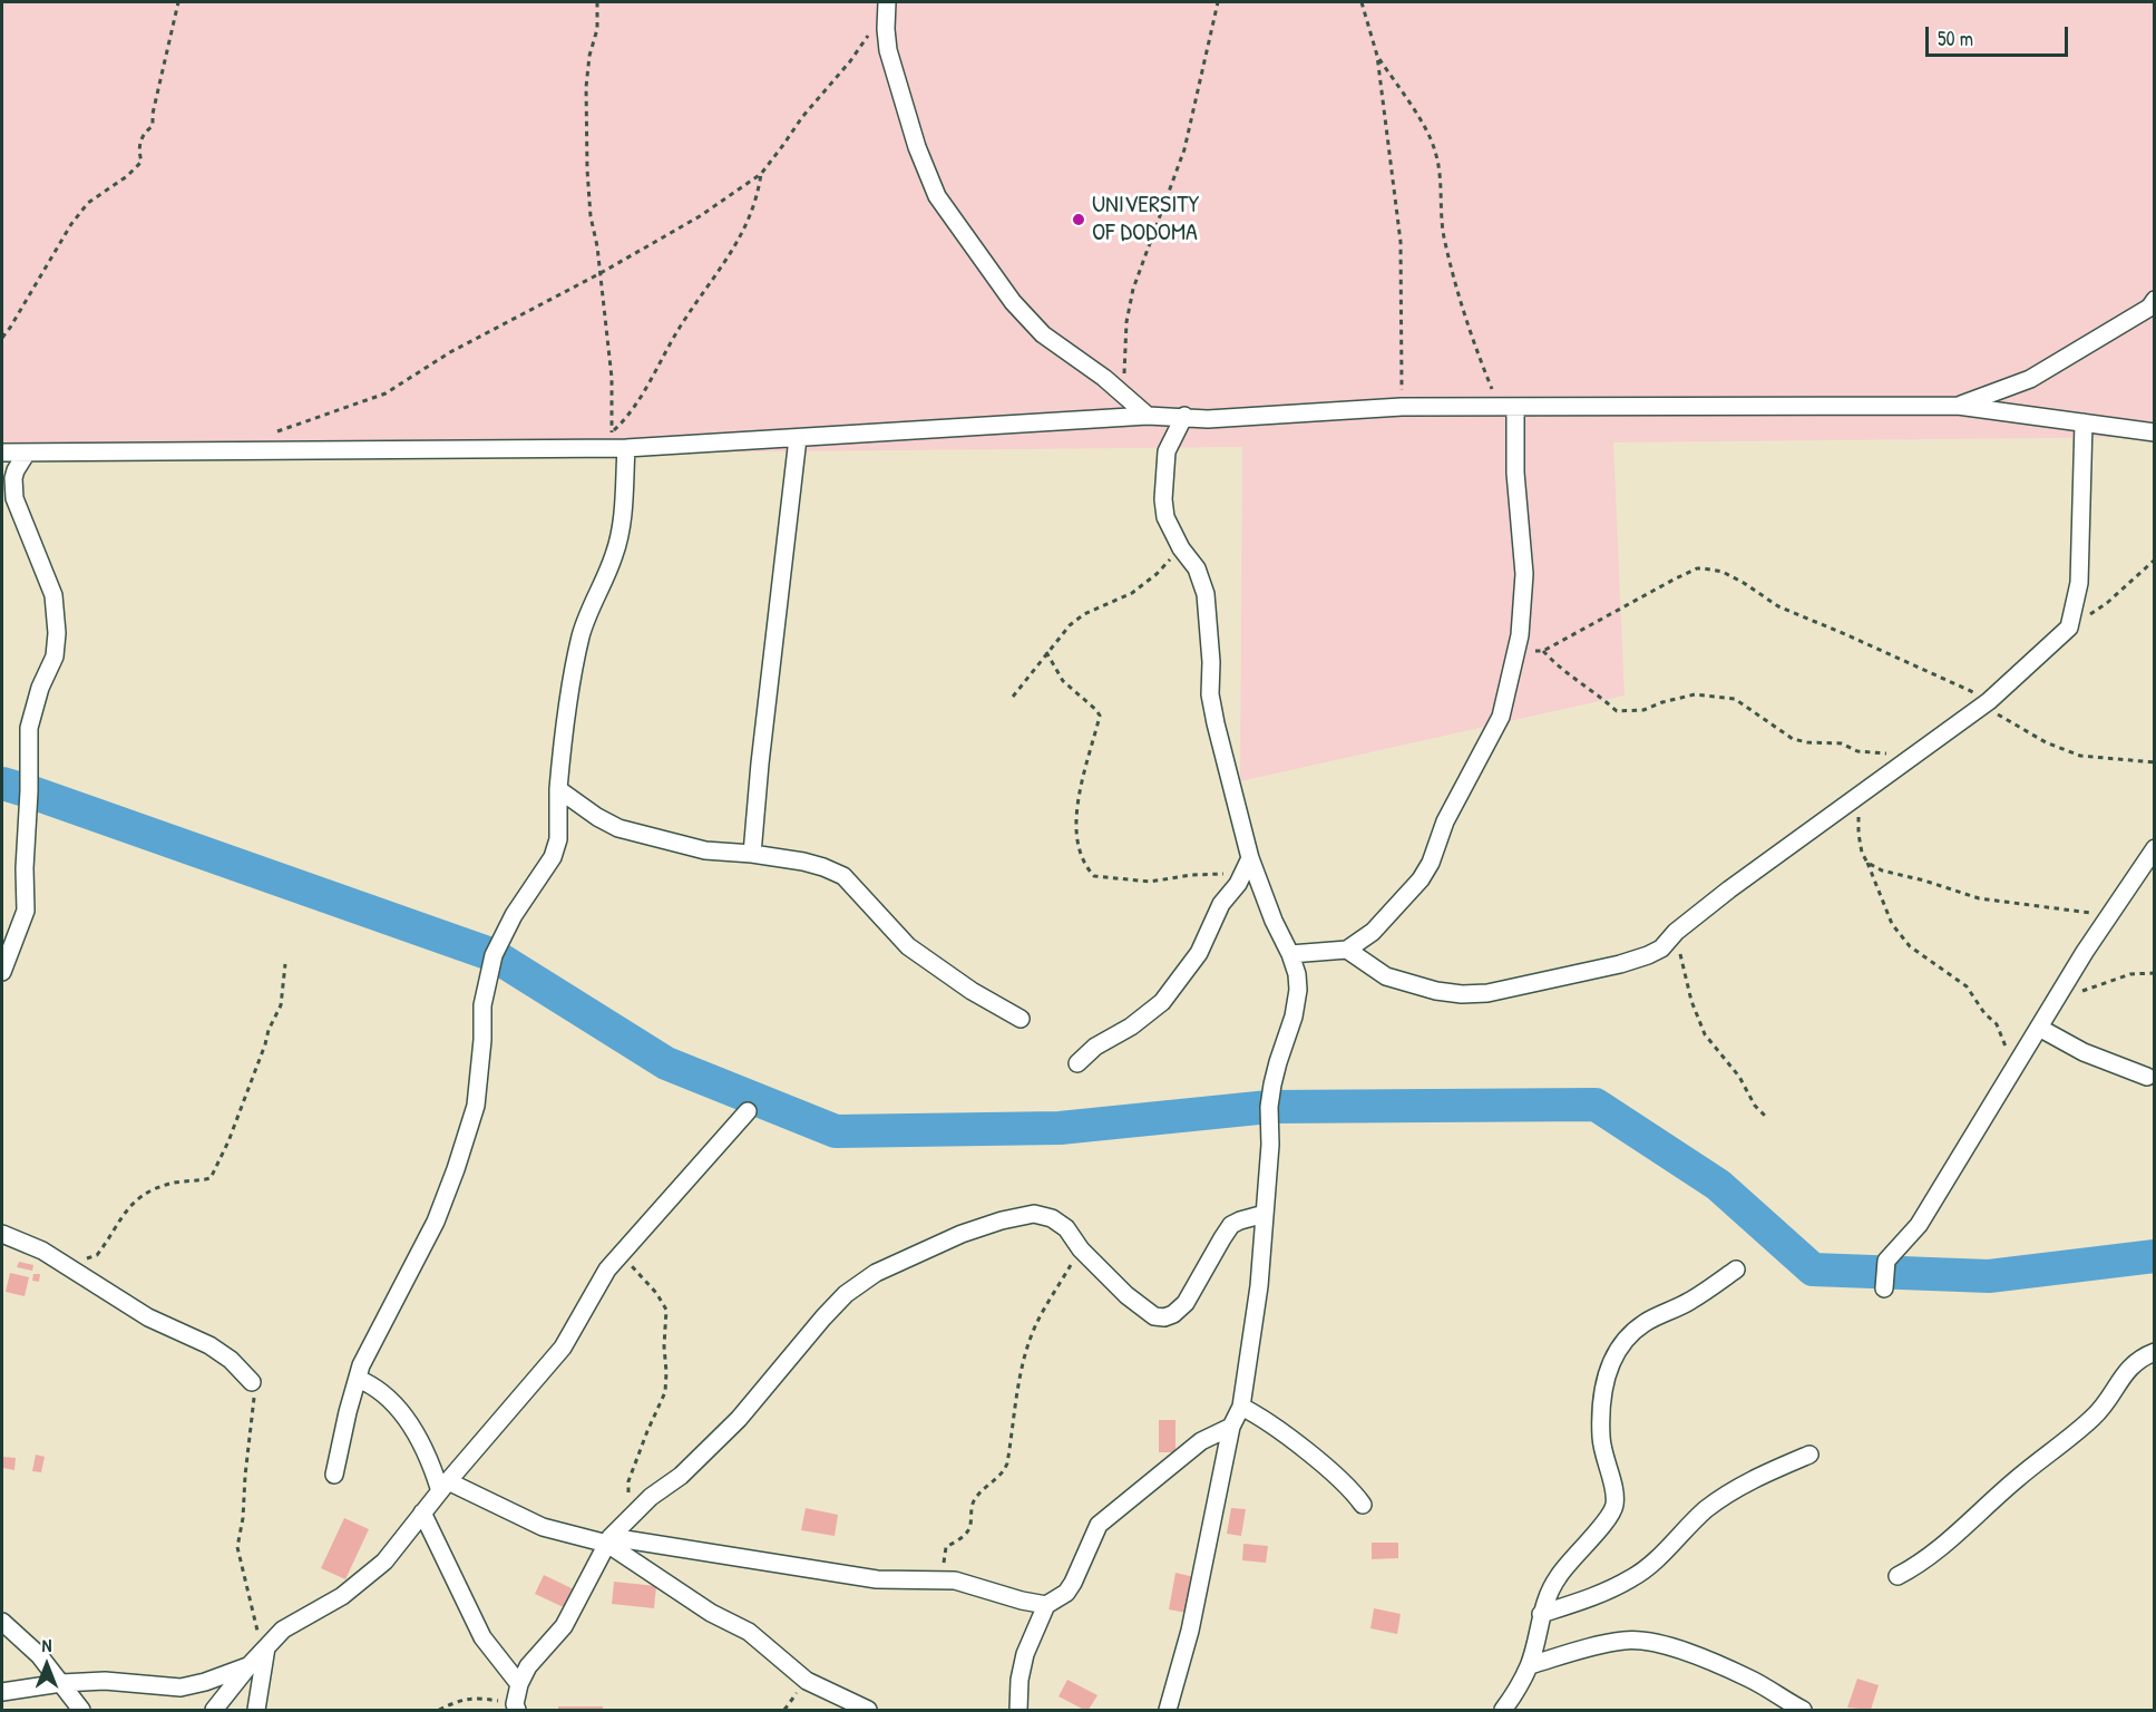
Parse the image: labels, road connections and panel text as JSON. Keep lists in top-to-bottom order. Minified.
{"places":["UNIVERSITY OF DODOMA"],"scale_bar":"50 m","north":"top"}
